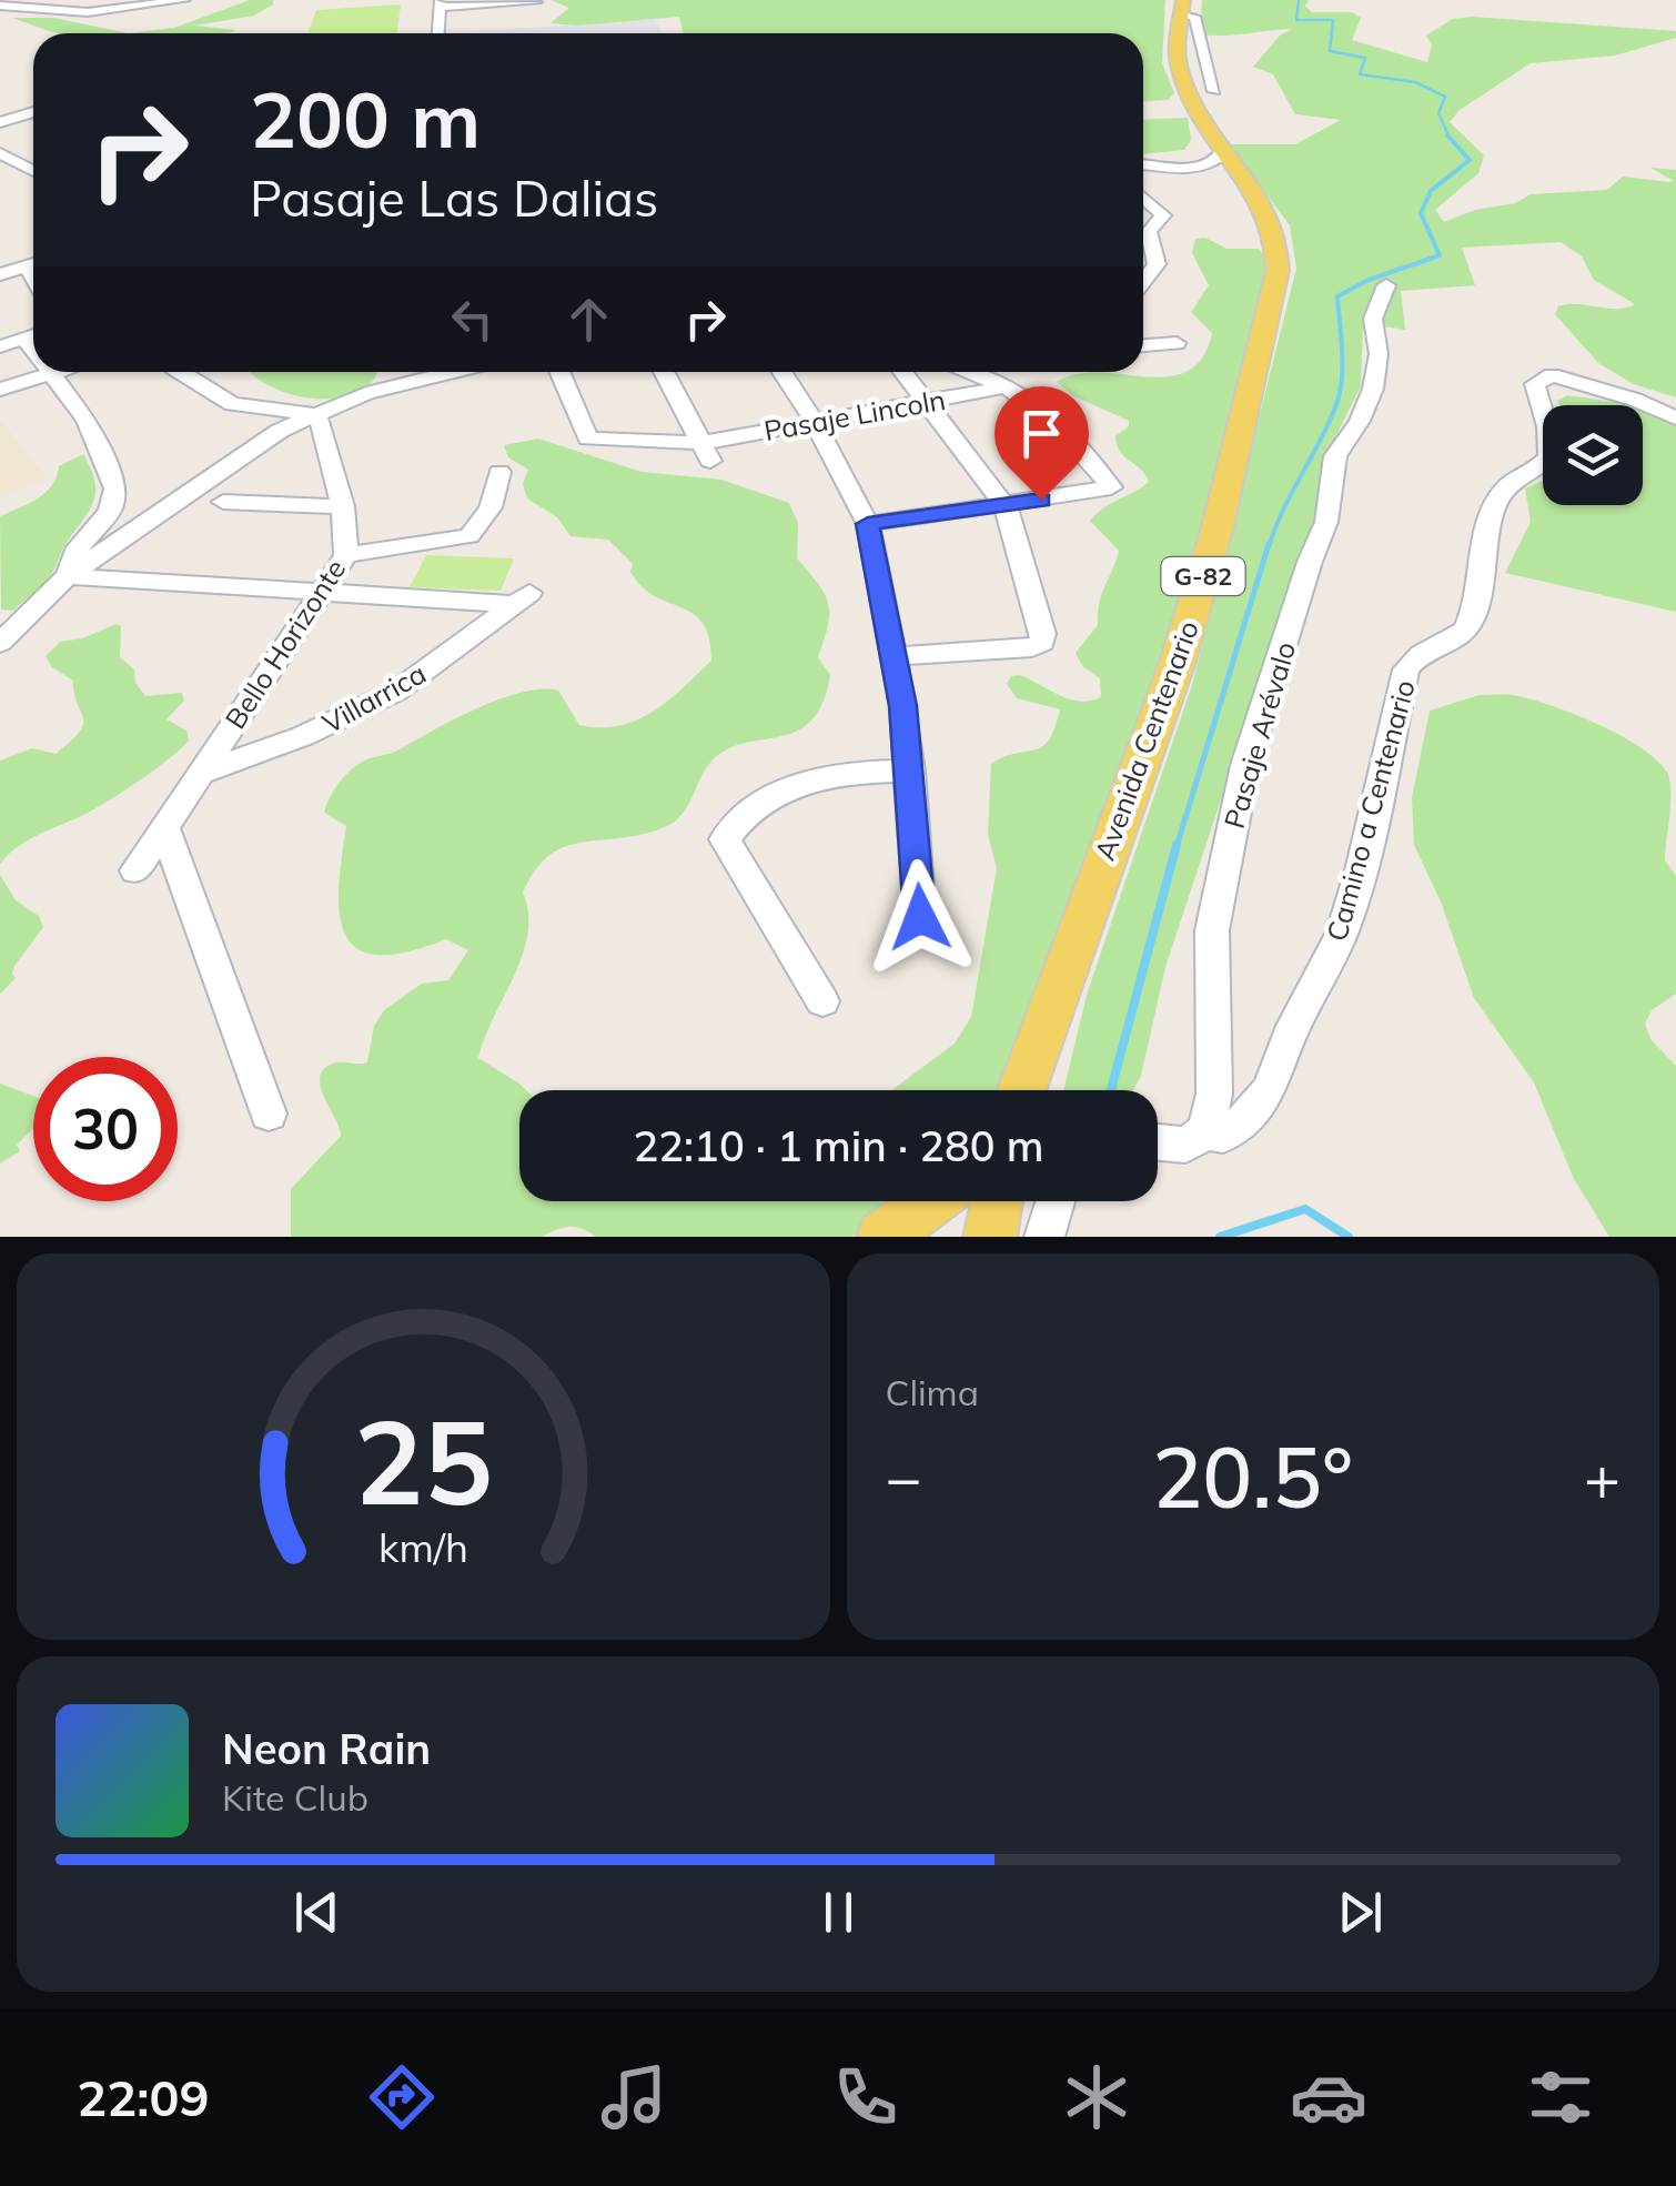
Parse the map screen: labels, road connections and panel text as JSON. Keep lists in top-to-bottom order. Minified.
{"streets":{"main road":["G-82","Avenida Centenario"],"street":["Pasaje Lincoln","Bello Horizonte","Villarrica","Pasaje Arévalo","Camino a Centenario"]},"crossings":[["Bello Horizonte","Villarrica"],["Pasaje Arévalo","Camino a Centenario"]],"page":{"turn":["200 m","Pasaje Las Dalias"],"limit":"30","trip":"22:10 · 1 min · 280 m","tile":"Clima","heat":["−","20.5°","+"],"song":["Neon Rain","Kite Club"],"tabs":"22:09","gauge":["25","km/h"]}}
